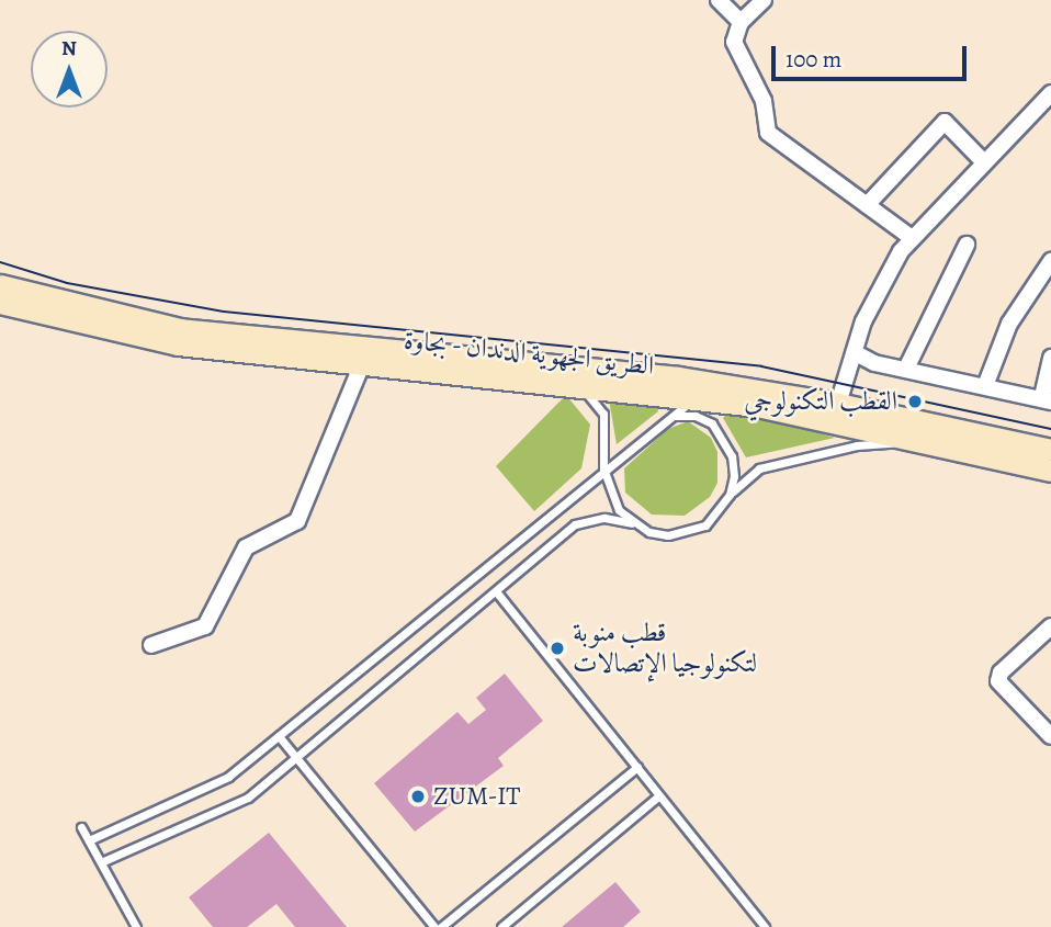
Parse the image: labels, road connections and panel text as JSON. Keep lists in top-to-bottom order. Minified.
{"streets":{"main road":["الطريق الجهوية الدندان - بجاوة"]},"places":["القطب التكنولوجي","قطب منوبة لتكنولوجيا الإتصالات","ZUM-IT"],"scale_bar":"100 m","north":"top"}
